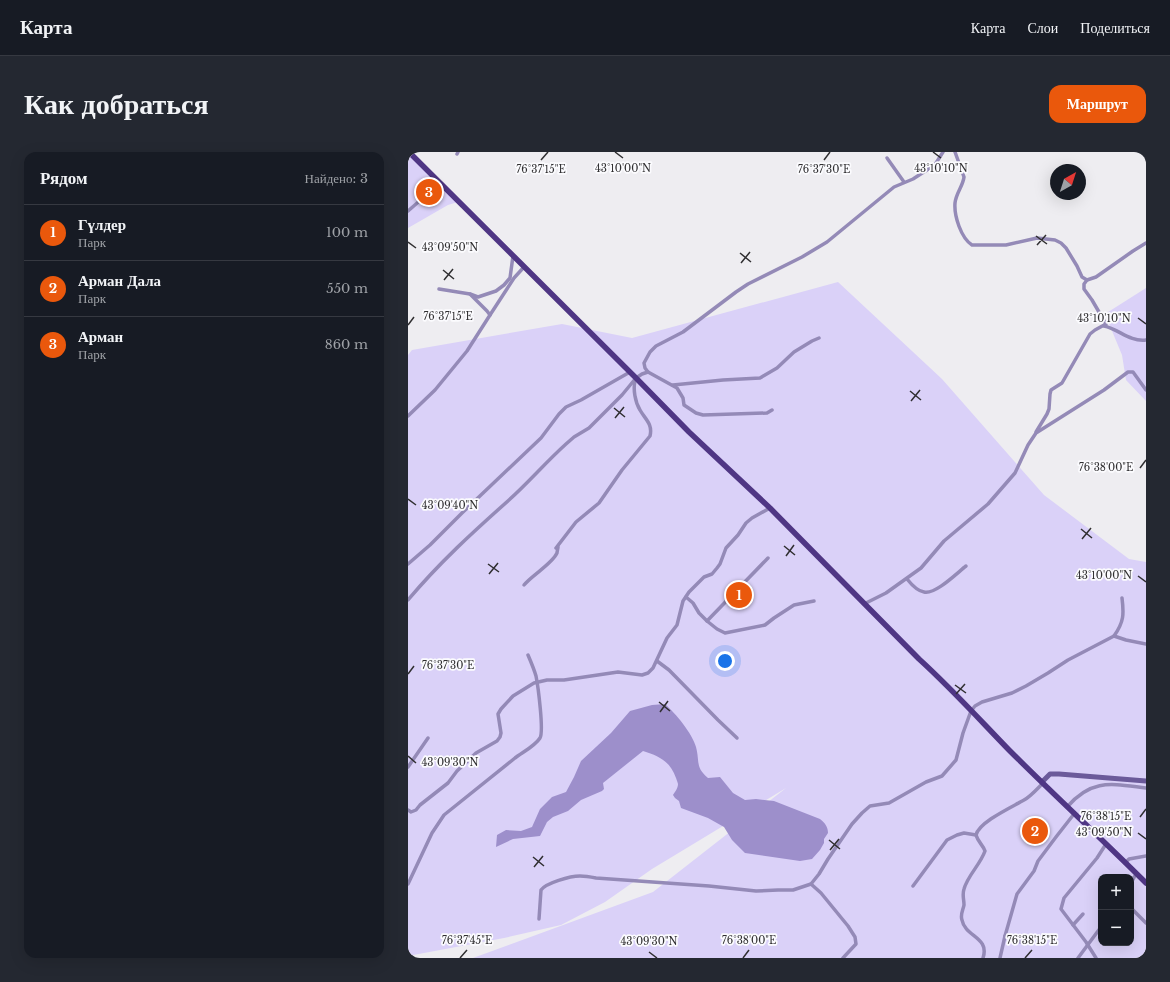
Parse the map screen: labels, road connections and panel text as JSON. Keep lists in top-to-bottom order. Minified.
{"north":"top right","page":{"header":"Карта","nav":["Карта","Слои","Поделиться"],"buttons":"Маршрут","title":"Как добраться","heading":["Рядом","Найдено: 3"],"pins":["3","1","2"],"list":[{"mark":"1","name":"Гүлдер","note":"Парк","value":"100 m"},{"mark":"2","name":"Арман Дала","note":"Парк","value":"550 m"},{"mark":"3","name":"Арман","note":"Парк","value":"860 m"}],"map_buttons":["+","−"]},"coordinates":["43°10'10\"N","43°10'00\"N","76°37'15\"E","76°37'30\"E","43°09'50\"N","76°38'00\"E","43°09'40\"N","43°09'30\"N","76°38'15\"E","76°37'45\"E"]}
